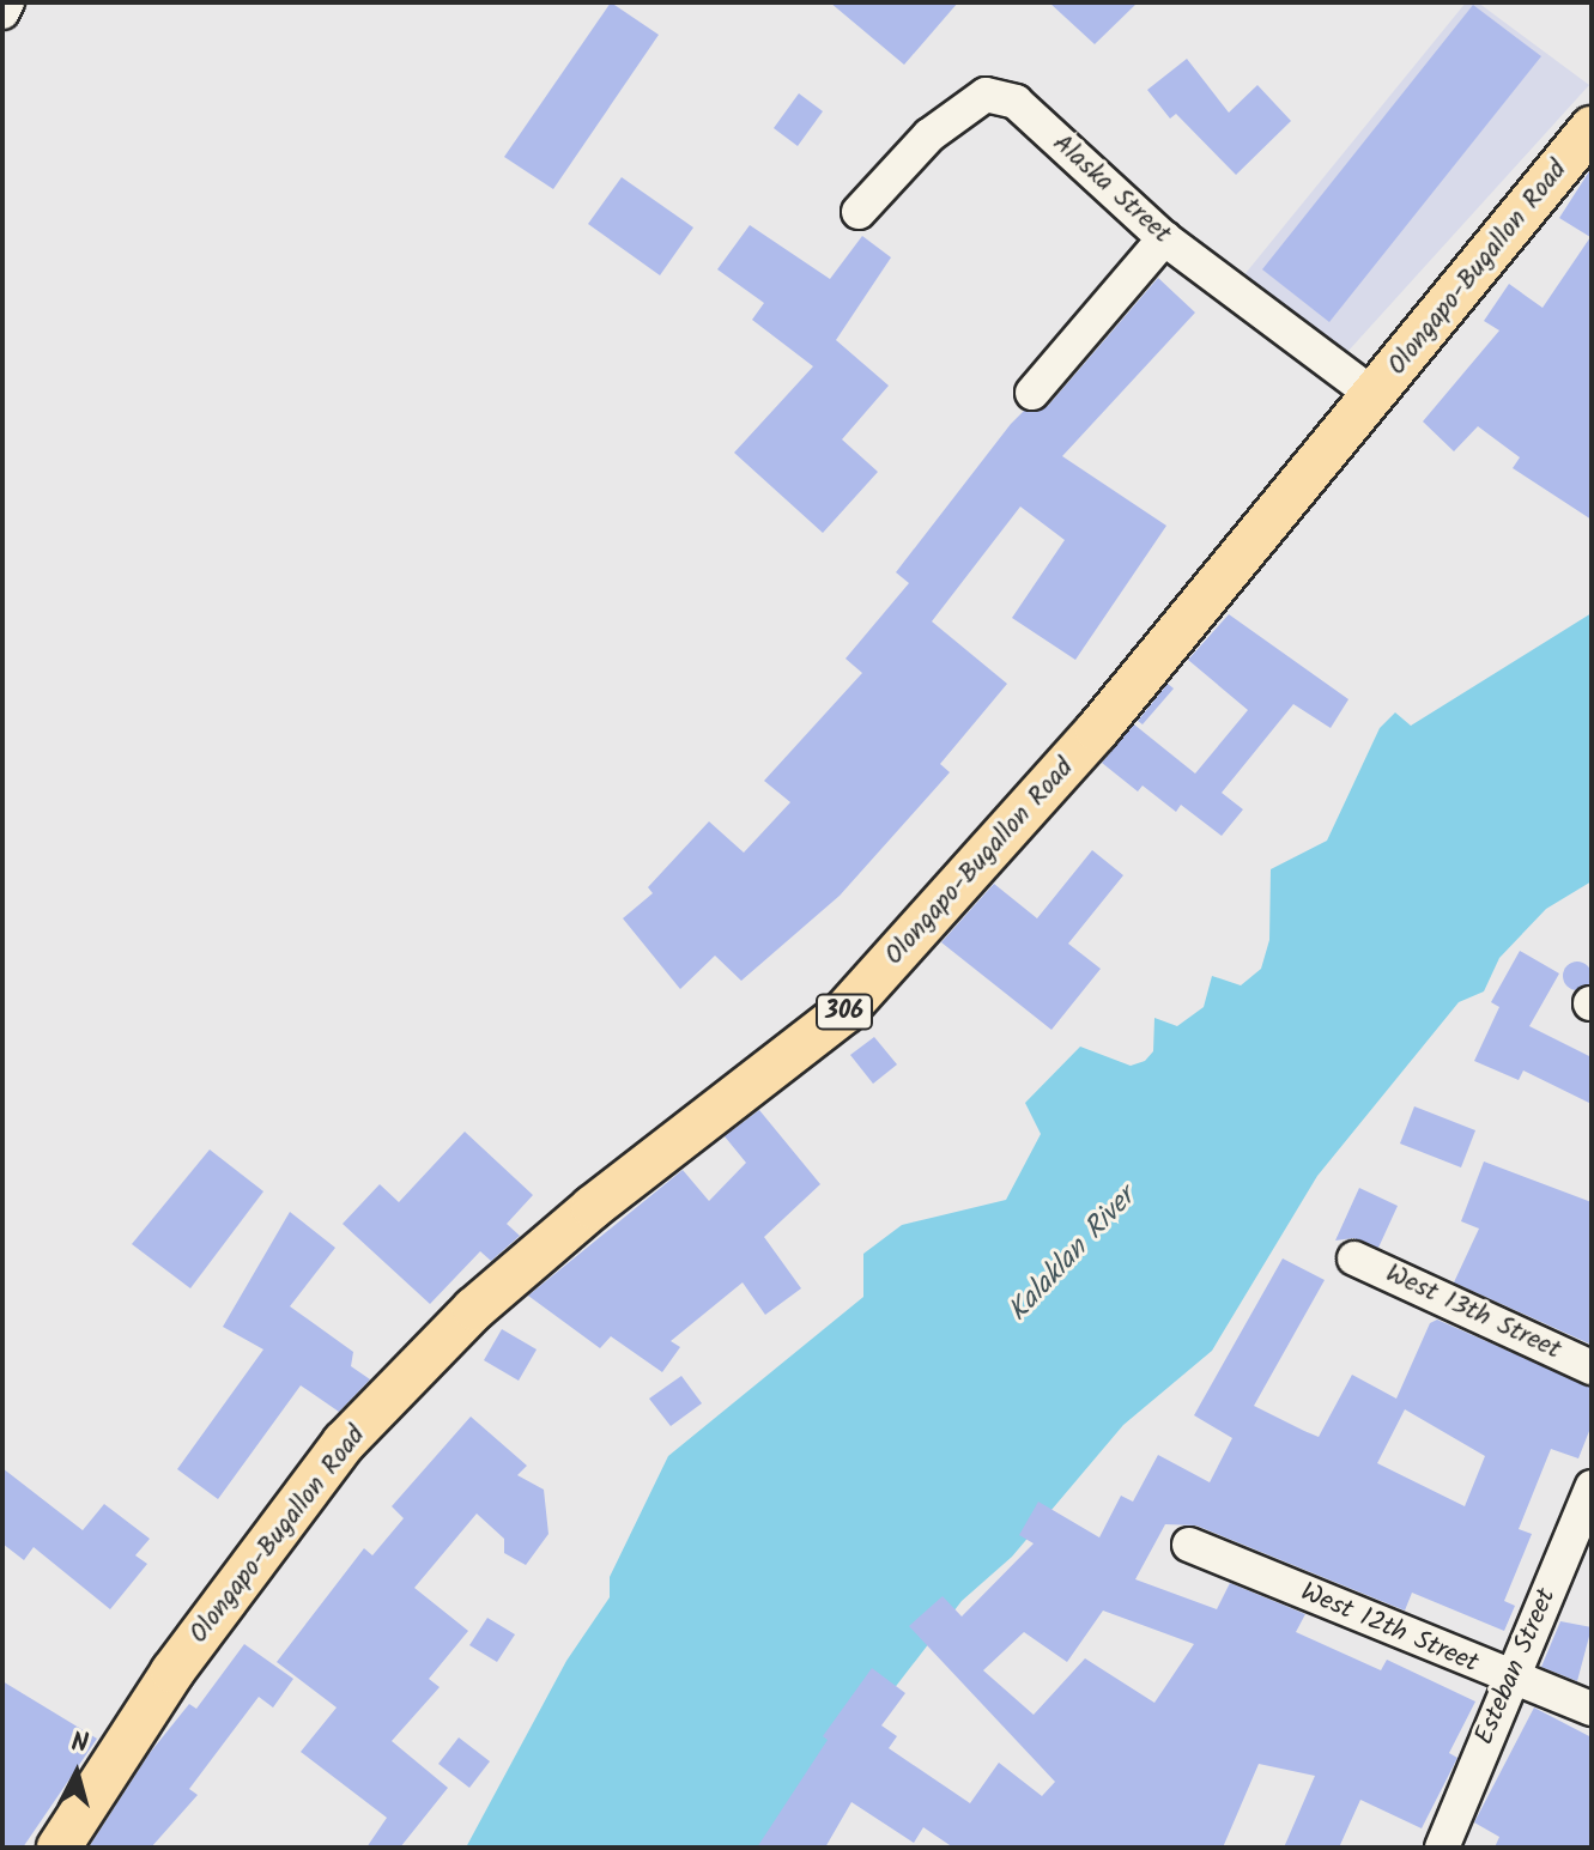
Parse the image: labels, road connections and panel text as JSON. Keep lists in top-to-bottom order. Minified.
{"streets":{"main road":["Olongapo-Bugallon Road","306"],"street":["Alaska Street","West 13th Street","West 12th Street","Esteban Street"]},"crossings":[["Alaska Street","Olongapo-Bugallon Road"],["West 12th Street","Esteban Street"]],"water":["Kalaklan River"],"north":"top"}
